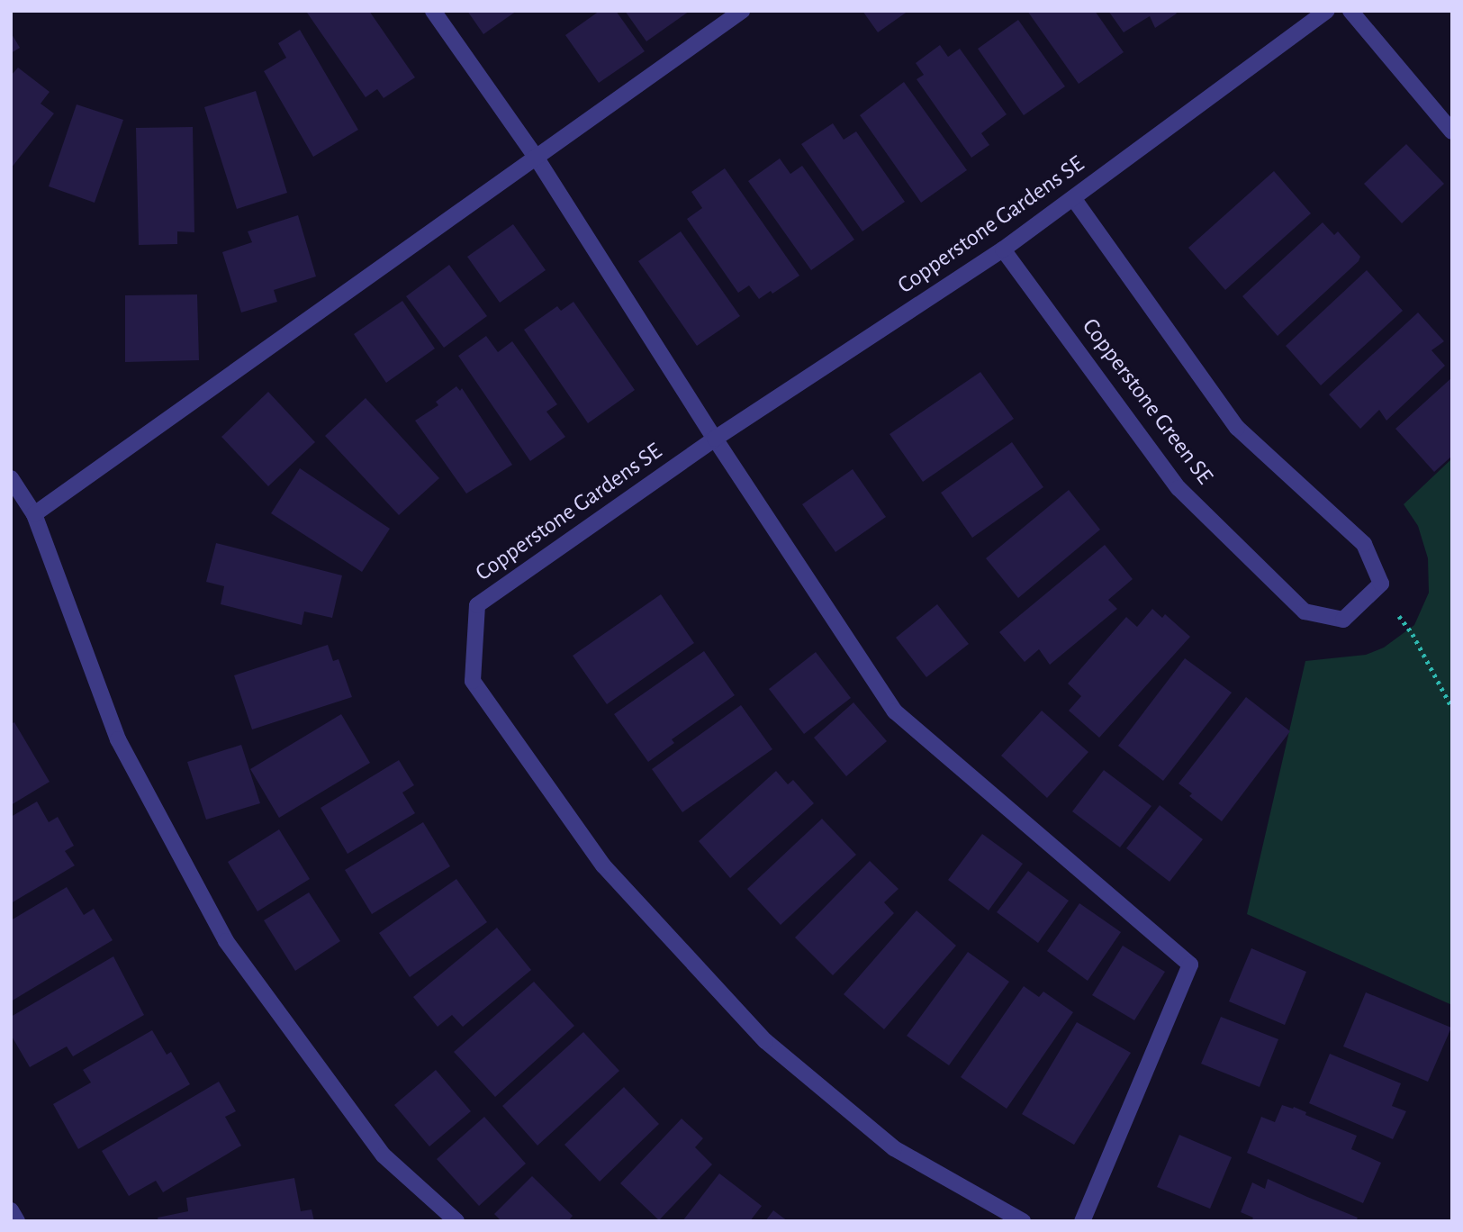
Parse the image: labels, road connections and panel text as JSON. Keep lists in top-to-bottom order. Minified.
{"streets":{"street":["Copperstone Gardens SE","Copperstone Green SE"]},"crossings":[["Copperstone Gardens SE","Copperstone Green SE"]]}
